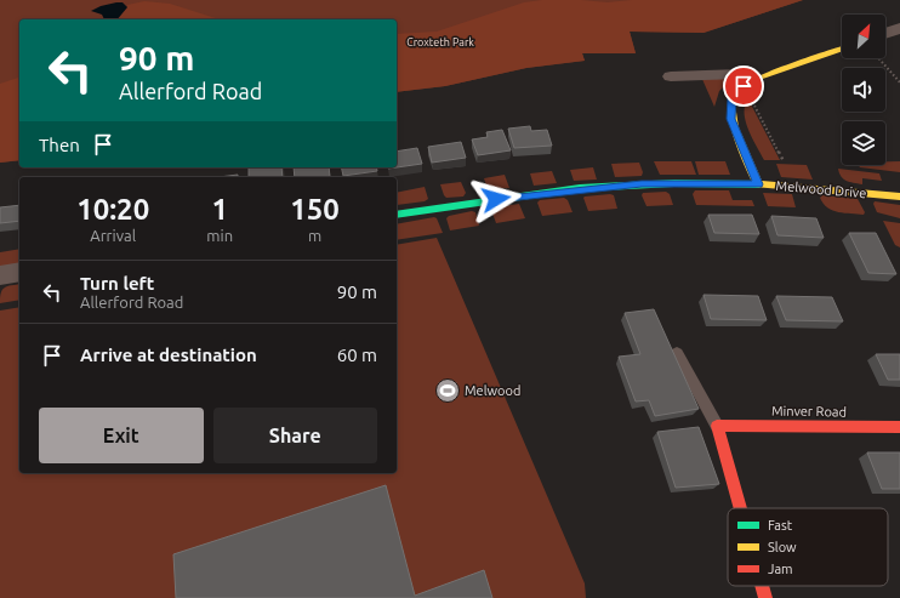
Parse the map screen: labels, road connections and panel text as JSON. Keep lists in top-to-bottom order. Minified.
{"streets":{"street":["Melwood Drive","Minver Road"]},"parks":["Croxteth Park"],"places":{"sports":["Melwood"]},"legend":["Fast","Slow","Jam"],"north":"top right","page":{"turn":["90 m","Allerford Road"],"then":"Then","eta":["10:20","Arrival","1","min","150","m"],"list":[{"name":"Turn left","note":"Allerford Road","value":"90 m"},{"name":"Arrive at destination","value":"60 m"}],"buttons":["Exit","Share"]}}
